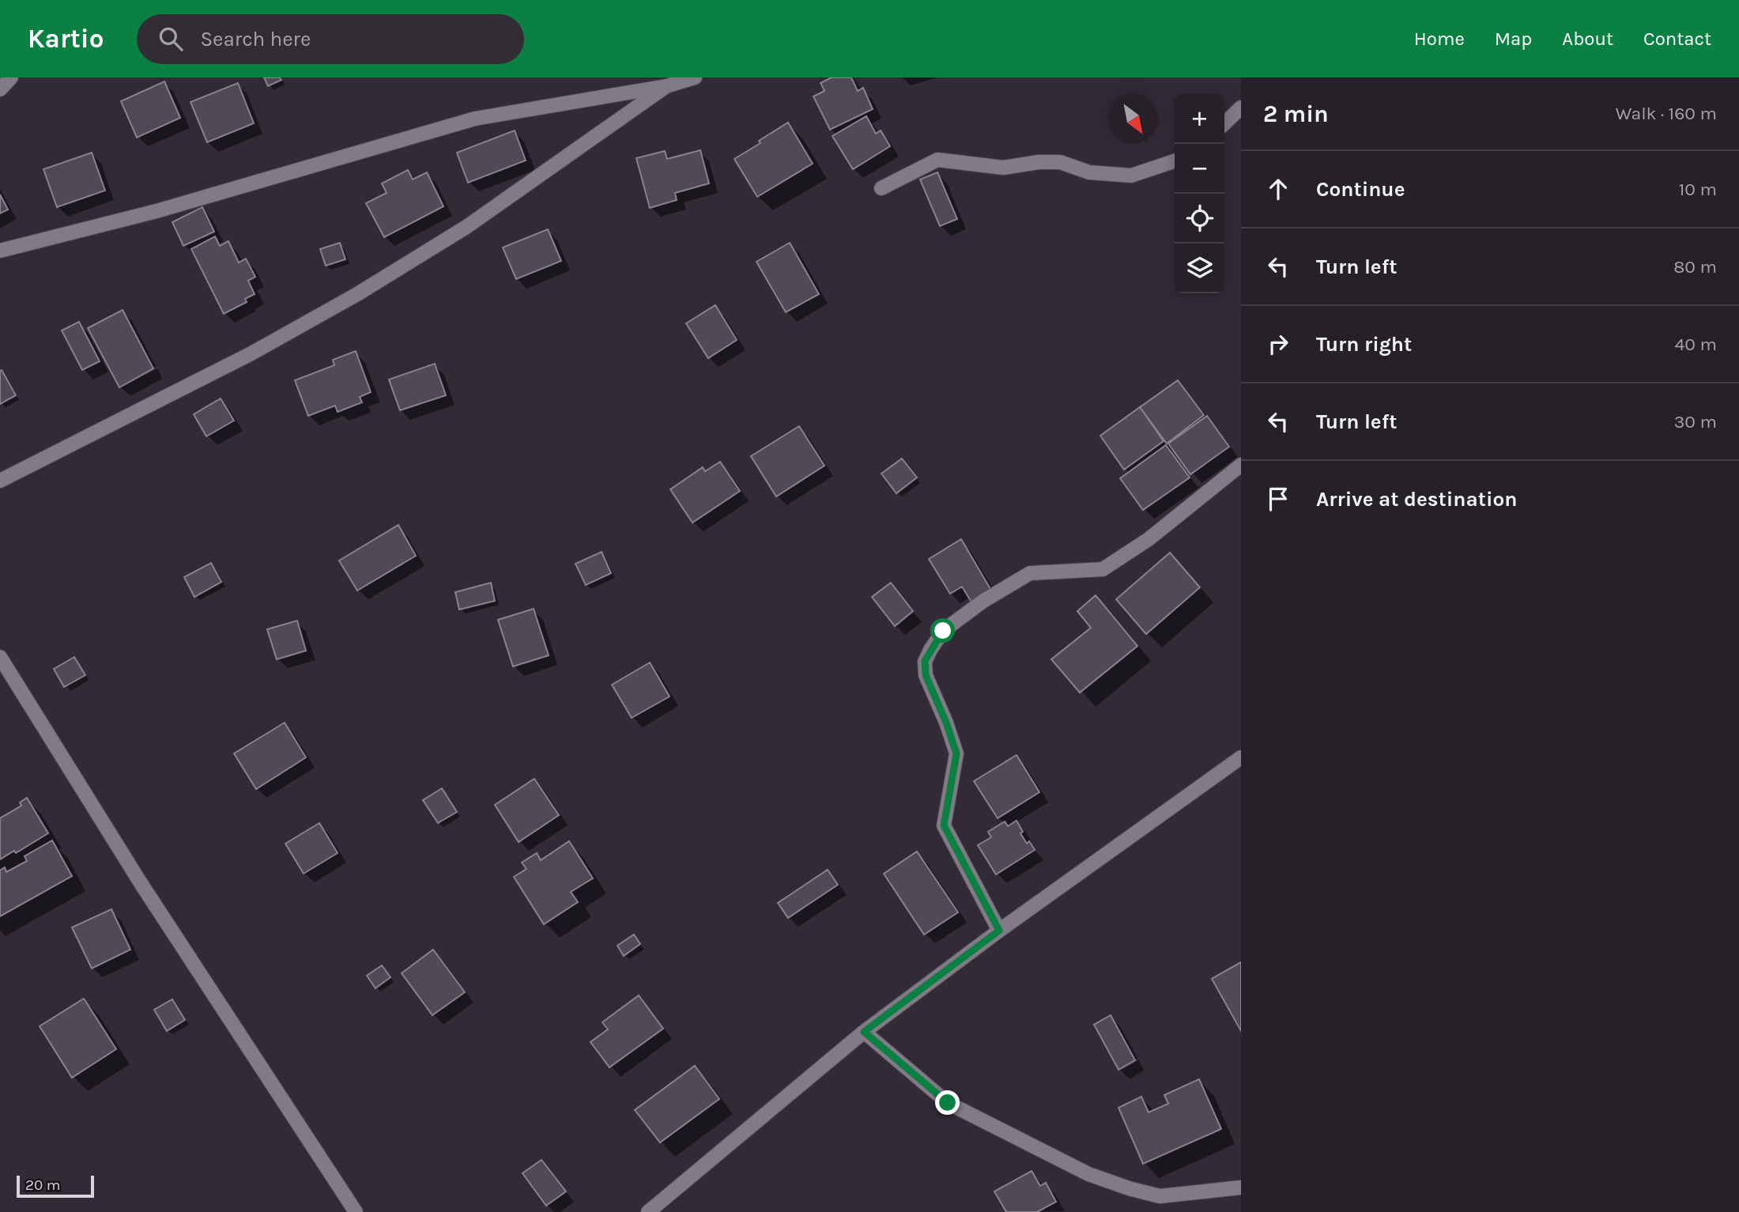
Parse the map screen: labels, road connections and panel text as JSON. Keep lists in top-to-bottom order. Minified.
{"scale_bar":"20 m","north":"bottom right","page":{"header":"Kartio","search":"Search here","nav":["Home","Map","About","Contact"],"heading":["2 min","Walk · 160 m"],"map_buttons":["+","−"],"list":[["Continue","10 m"],["Turn left","80 m"],["Turn right","40 m"],["Turn left","30 m"],"Arrive at destination"],"scale":"20 m"}}
